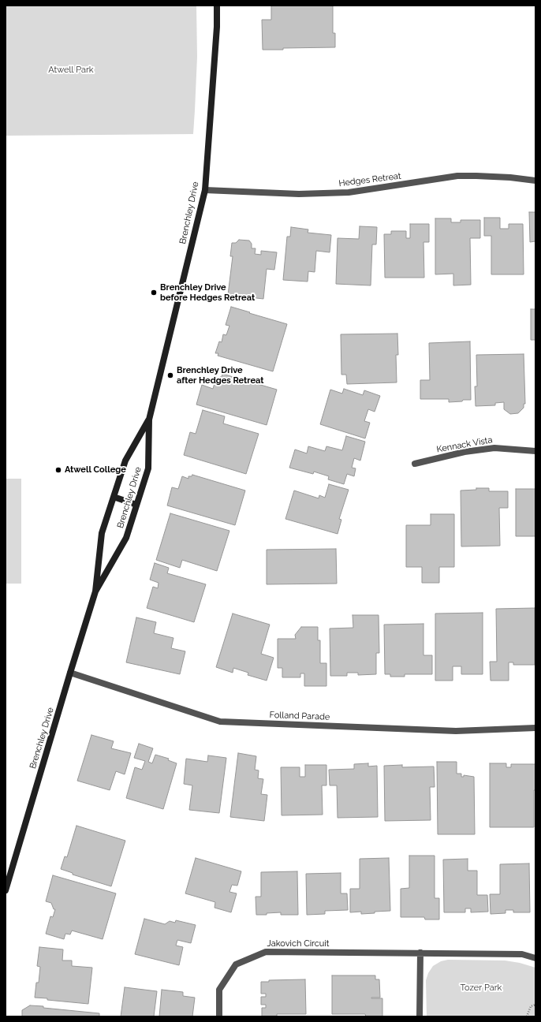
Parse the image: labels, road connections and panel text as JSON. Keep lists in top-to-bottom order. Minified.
{"streets":{"street":["Hedges Retreat","Brenchley Drive","Kennack Vista","Folland Parade","Jakovich Circuit"]},"crossings":[["Hedges Retreat","Brenchley Drive"],["Brenchley Drive","Folland Parade"]],"parks":["Atwell Park","Tozer Park"],"places":["Brenchley Drive before Hedges Retreat","Brenchley Drive after Hedges Retreat","Atwell College"]}
